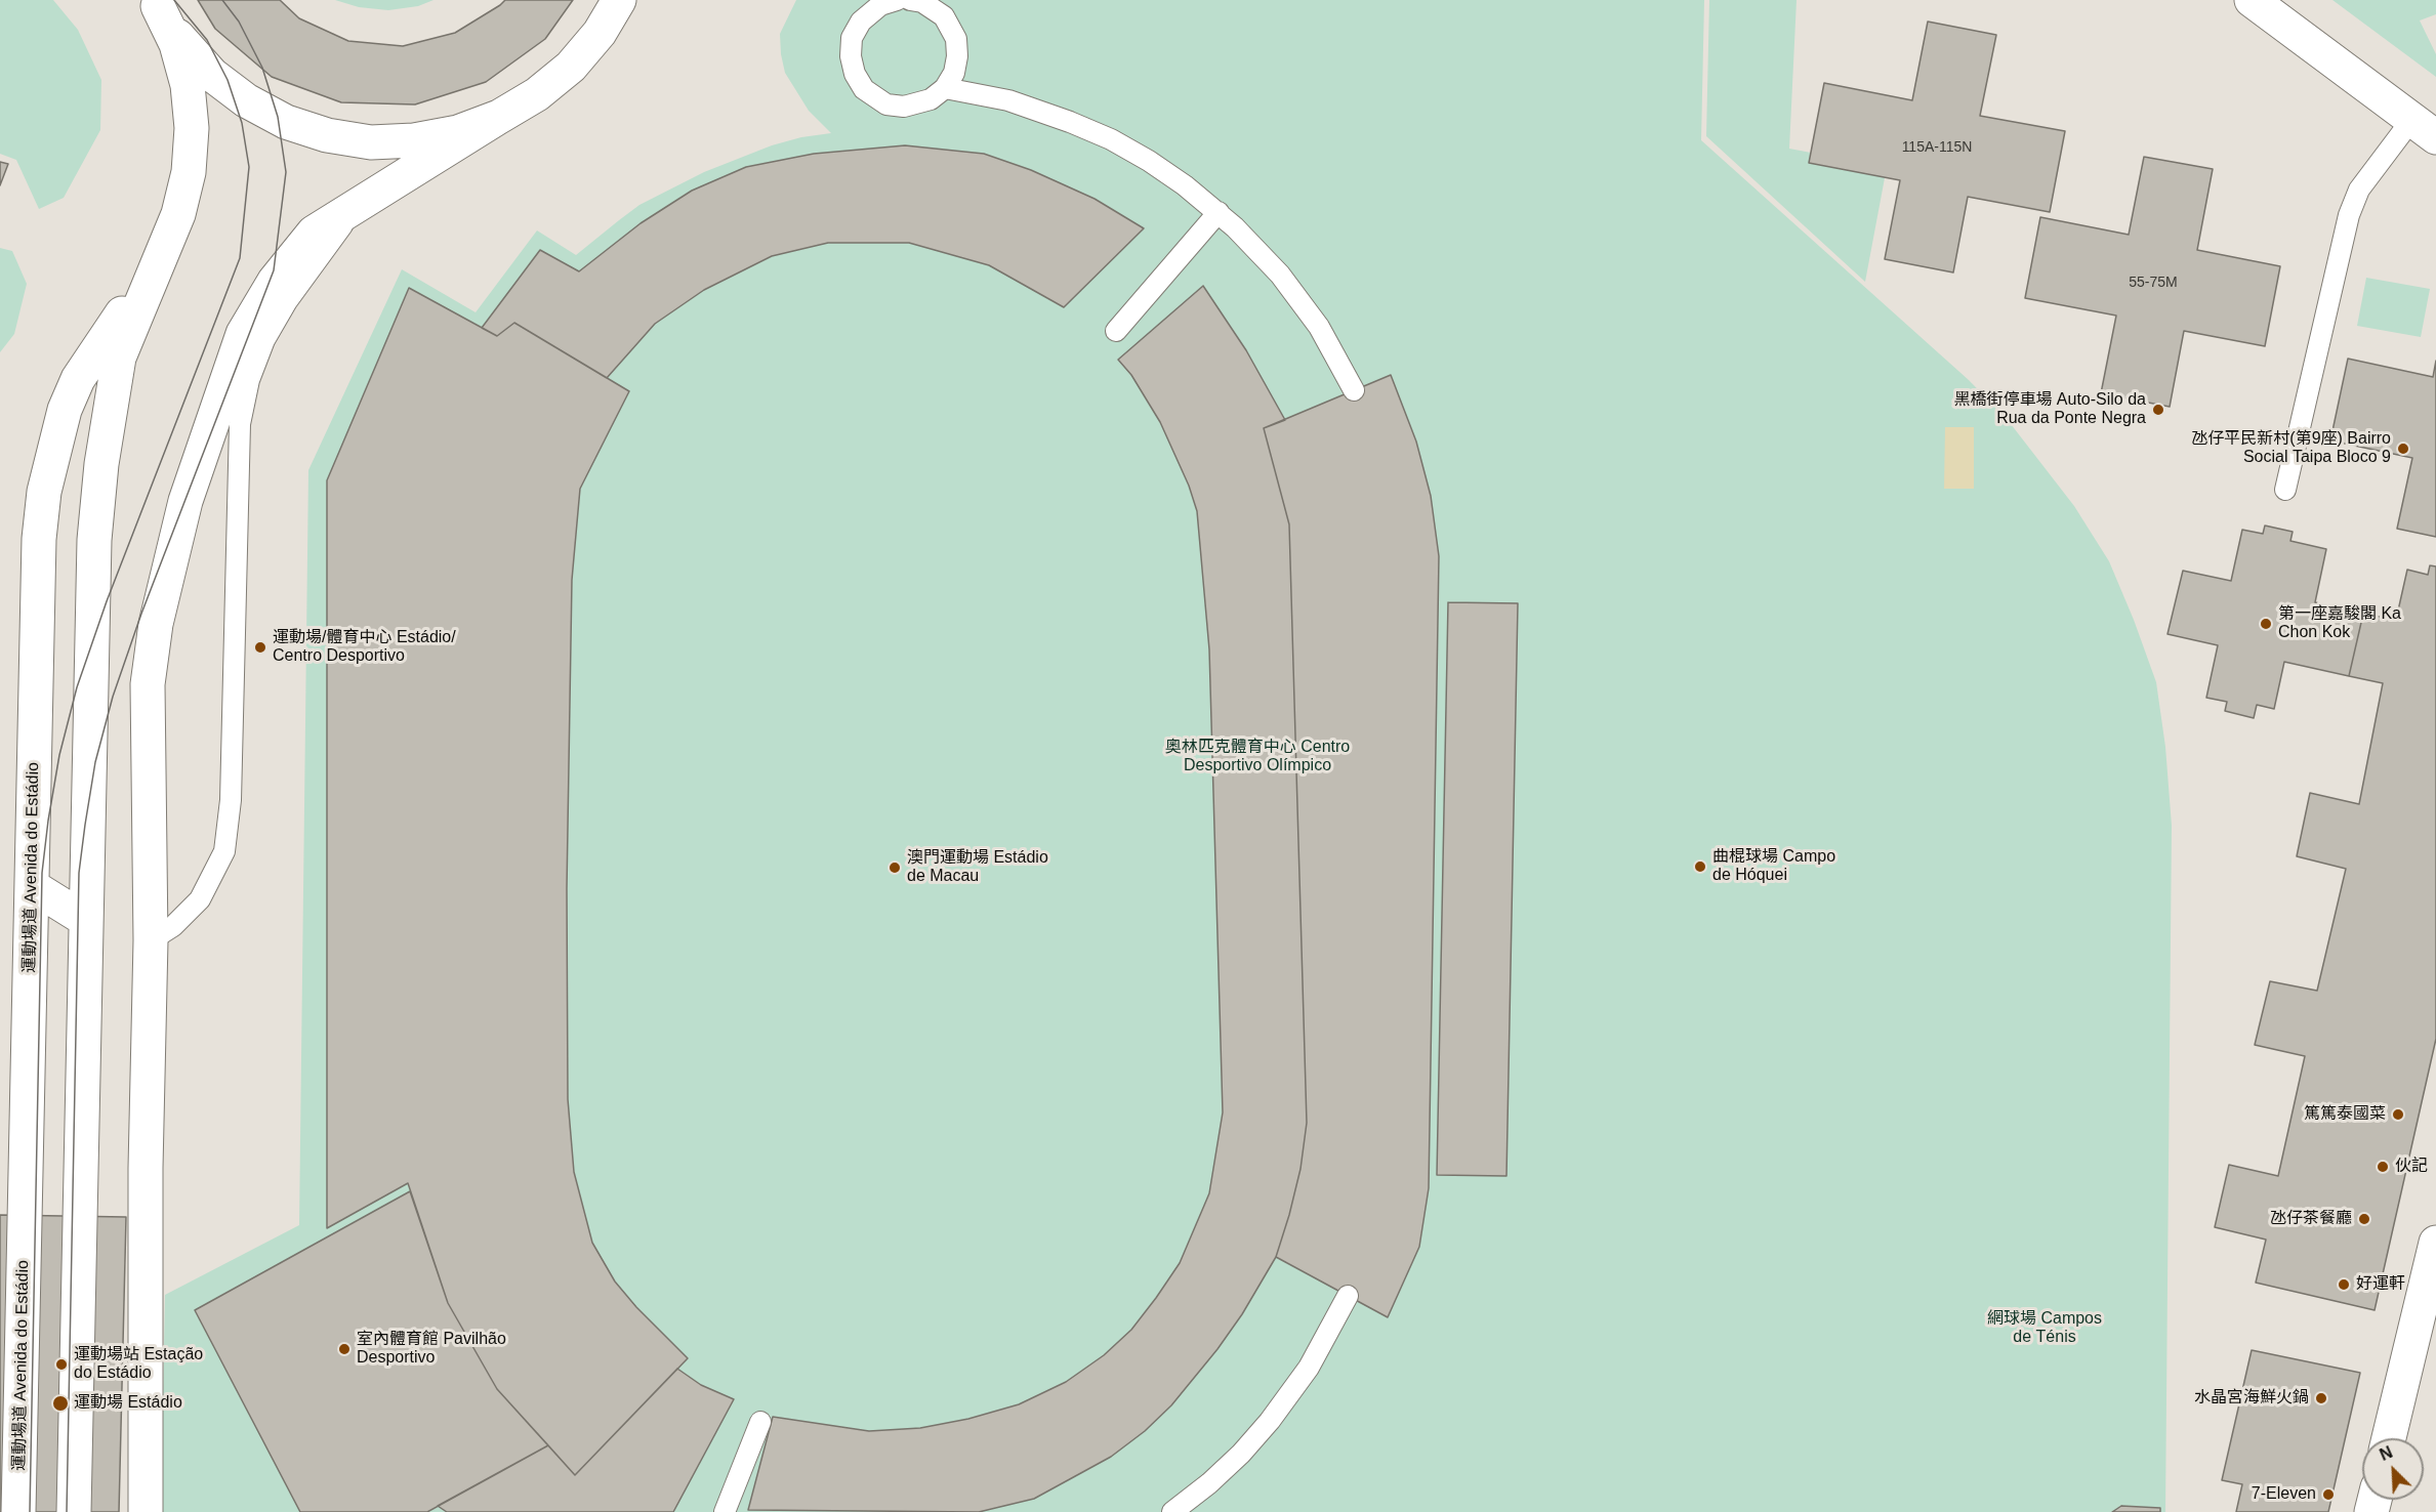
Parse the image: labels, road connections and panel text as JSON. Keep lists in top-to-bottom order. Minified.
{"streets":{"main road":["運動場道 Avenida do Estádio"]},"parks":["奧林匹克體育中心 Centro Desportivo Olímpico","網球場 Campos de Ténis"],"places":["黑橋街停車場 Auto-Silo da Rua da Ponte Negra","氹仔平民新村(第9座) Bairro Social Taipa Bloco 9","第一座嘉駿閣 Ka Chon Kok","運動場/體育中心 Estádio/ Centro Desportivo","曲棍球場 Campo de Hóquei","澳門運動場 Estádio de Macau","篤篤泰國菜","伙記","氹仔茶餐廳","好運軒","室內體育館 Pavilhão Desportivo","運動場站 Estação do Estádio","水晶宮海鮮火鍋","運動場 Estádio","7-Eleven"],"house_numbers":["115A-115N","55-75M"],"north":"top left"}
